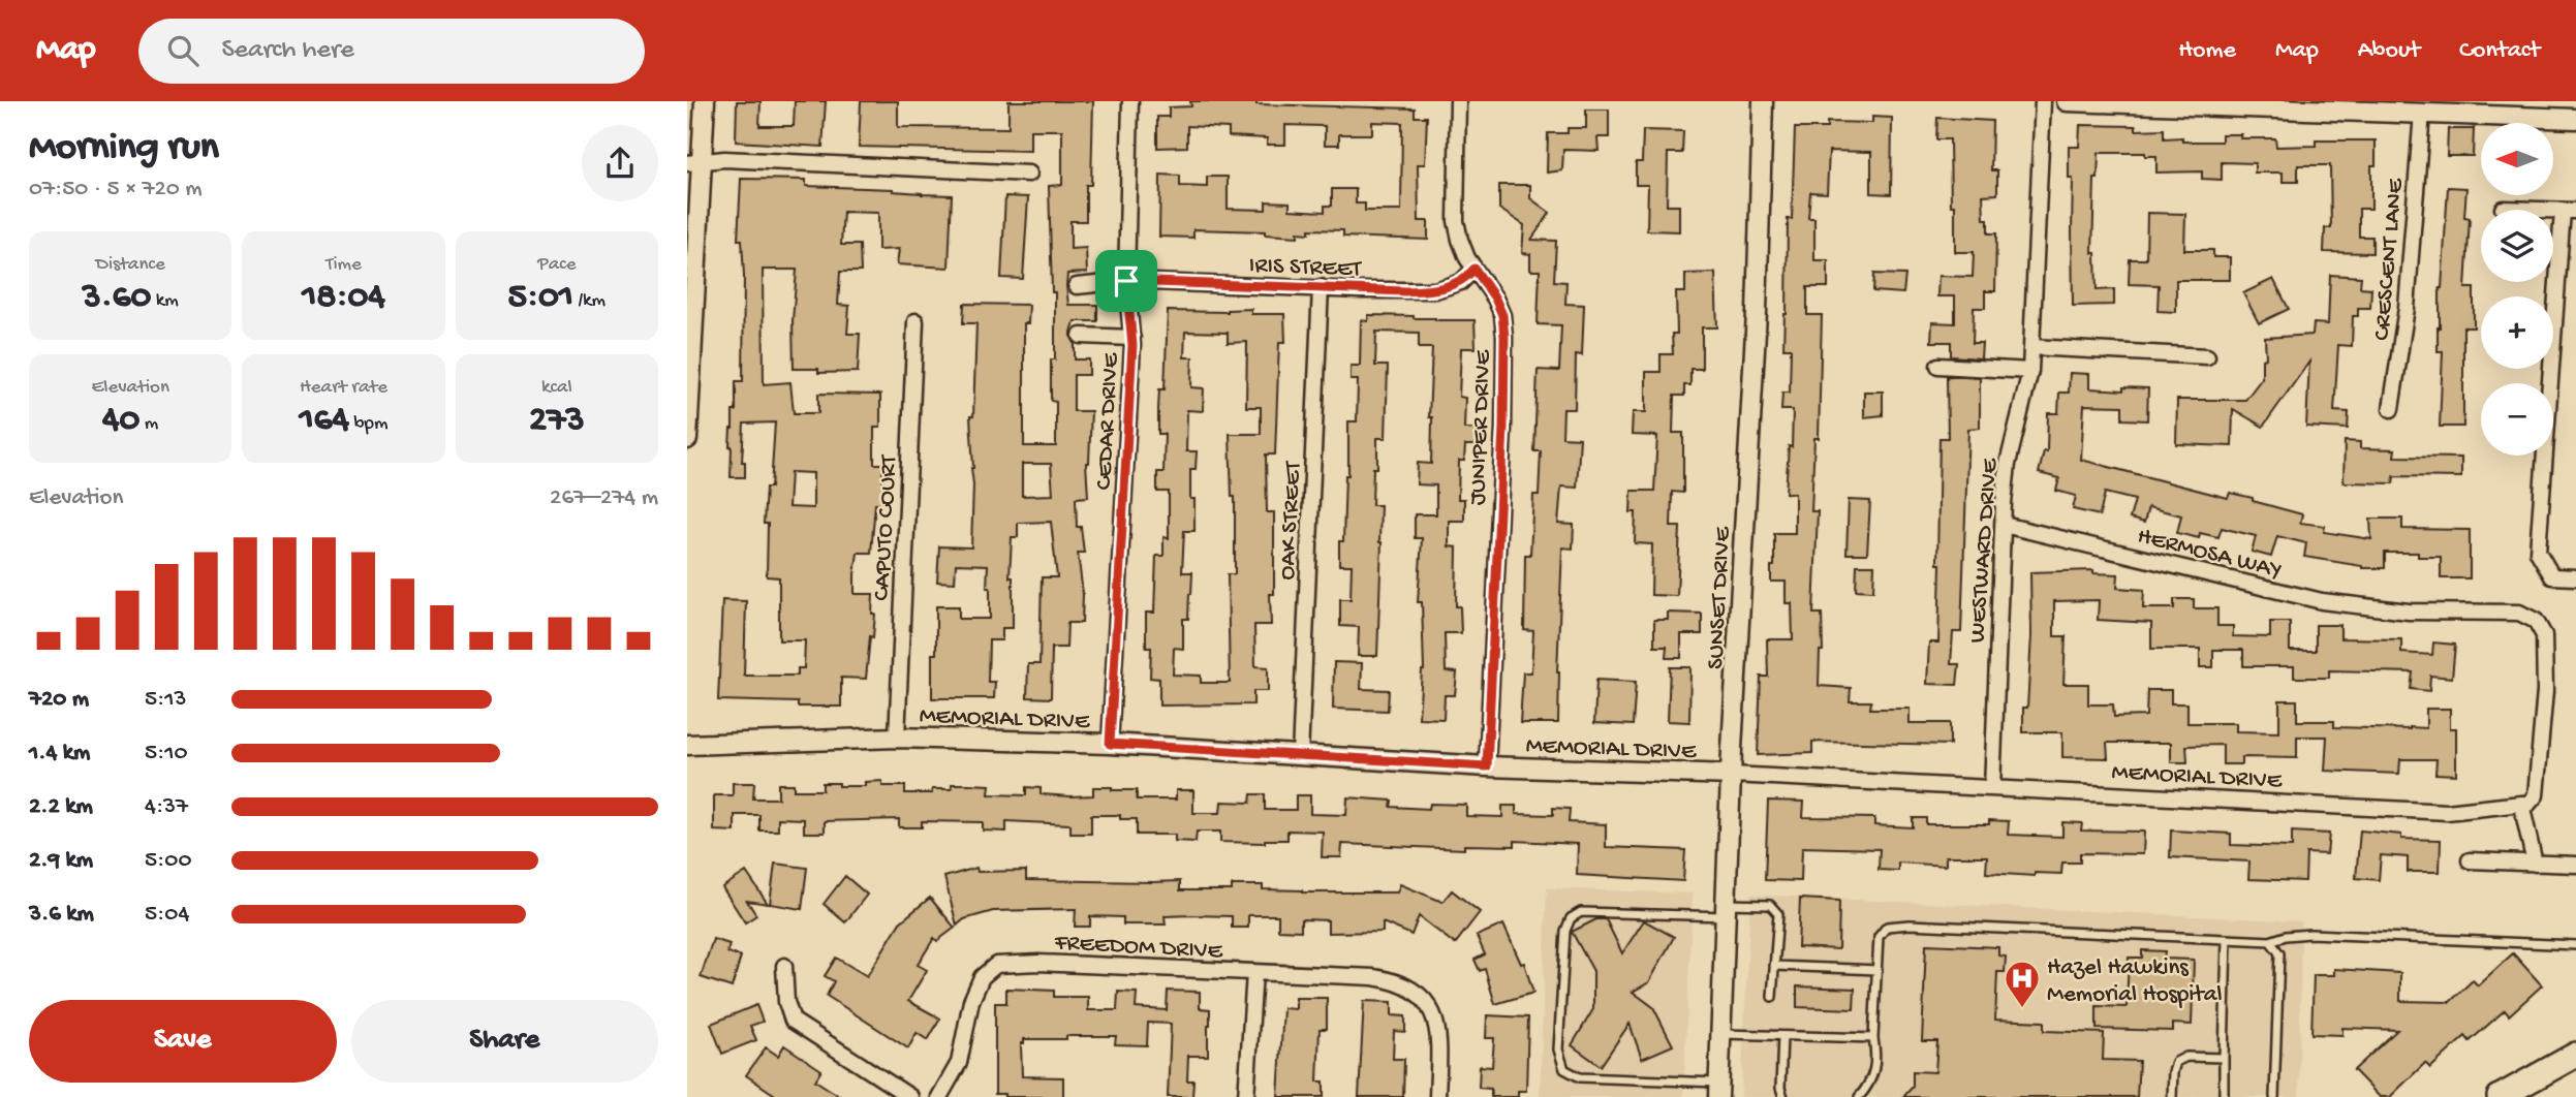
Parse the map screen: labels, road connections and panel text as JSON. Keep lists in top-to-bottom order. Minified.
{"streets":{"street":["CRESCENT LANE","IRIS STREET","CEDAR DRIVE","JUNIPER DRIVE","OAK STREET","CAPUTO COURT","WESTWARD DRIVE","HERMOSA WAY","SUNSET DRIVE","MEMORIAL DRIVE","FREEDOM DRIVE"]},"crossings":[["IRIS STREET","CEDAR DRIVE"],["IRIS STREET","JUNIPER DRIVE"],["IRIS STREET","OAK STREET"],["CEDAR DRIVE","MEMORIAL DRIVE"],["JUNIPER DRIVE","MEMORIAL DRIVE"],["OAK STREET","MEMORIAL DRIVE"],["CAPUTO COURT","MEMORIAL DRIVE"],["WESTWARD DRIVE","HERMOSA WAY"],["WESTWARD DRIVE","MEMORIAL DRIVE"],["HERMOSA WAY","MEMORIAL DRIVE"],["SUNSET DRIVE","MEMORIAL DRIVE"]],"places":{"hospital":["Hazel Hawkins Memorial Hospital"]},"north":"left","page":{"header":"Map","search":"Search here","nav":["Home","Map","About","Contact"],"heading":["Morning run","07:50 · 5 × 720 m"],"map_buttons":["+","−"],"stats":[["Distance","3.60 km"],["Time","18:04"],["Pace","5:01 /km"],["Elevation","40 m"],["Heart rate","164 bpm"],["kcal","273"]],"chart":["Elevation","267–274 m"],"list":[{"name":"720 m","note":"5:13"},{"name":"1.4 km","note":"5:10"},{"name":"2.2 km","note":"4:37"},{"name":"2.9 km","note":"5:00"},{"name":"3.6 km","note":"5:04"}],"buttons":["Save","Share"]}}
